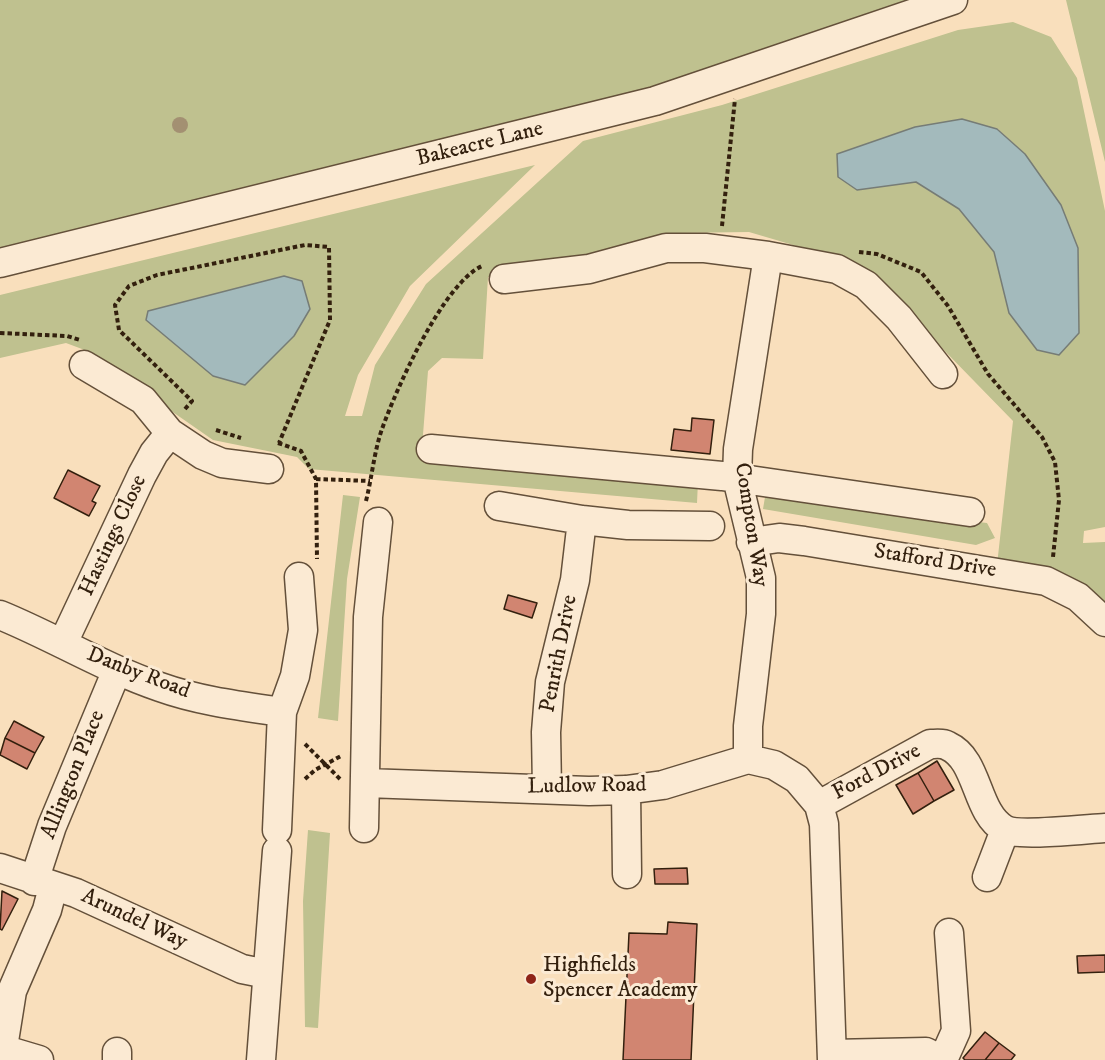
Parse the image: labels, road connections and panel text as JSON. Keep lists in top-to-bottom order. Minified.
{"streets":{"street":["Bakeacre Lane","Compton Way","Hastings Close","Stafford Drive","Penrith Drive","Danby Road","Ford Drive","Allington Place","Ludlow Road","Arundel Way"]},"crossings":[["Compton Way","Stafford Drive"],["Compton Way","Ludlow Road"],["Hastings Close","Danby Road"],["Penrith Drive","Ludlow Road"],["Danby Road","Allington Place"],["Allington Place","Arundel Way"]],"places":["Highfields Spencer Academy"]}
